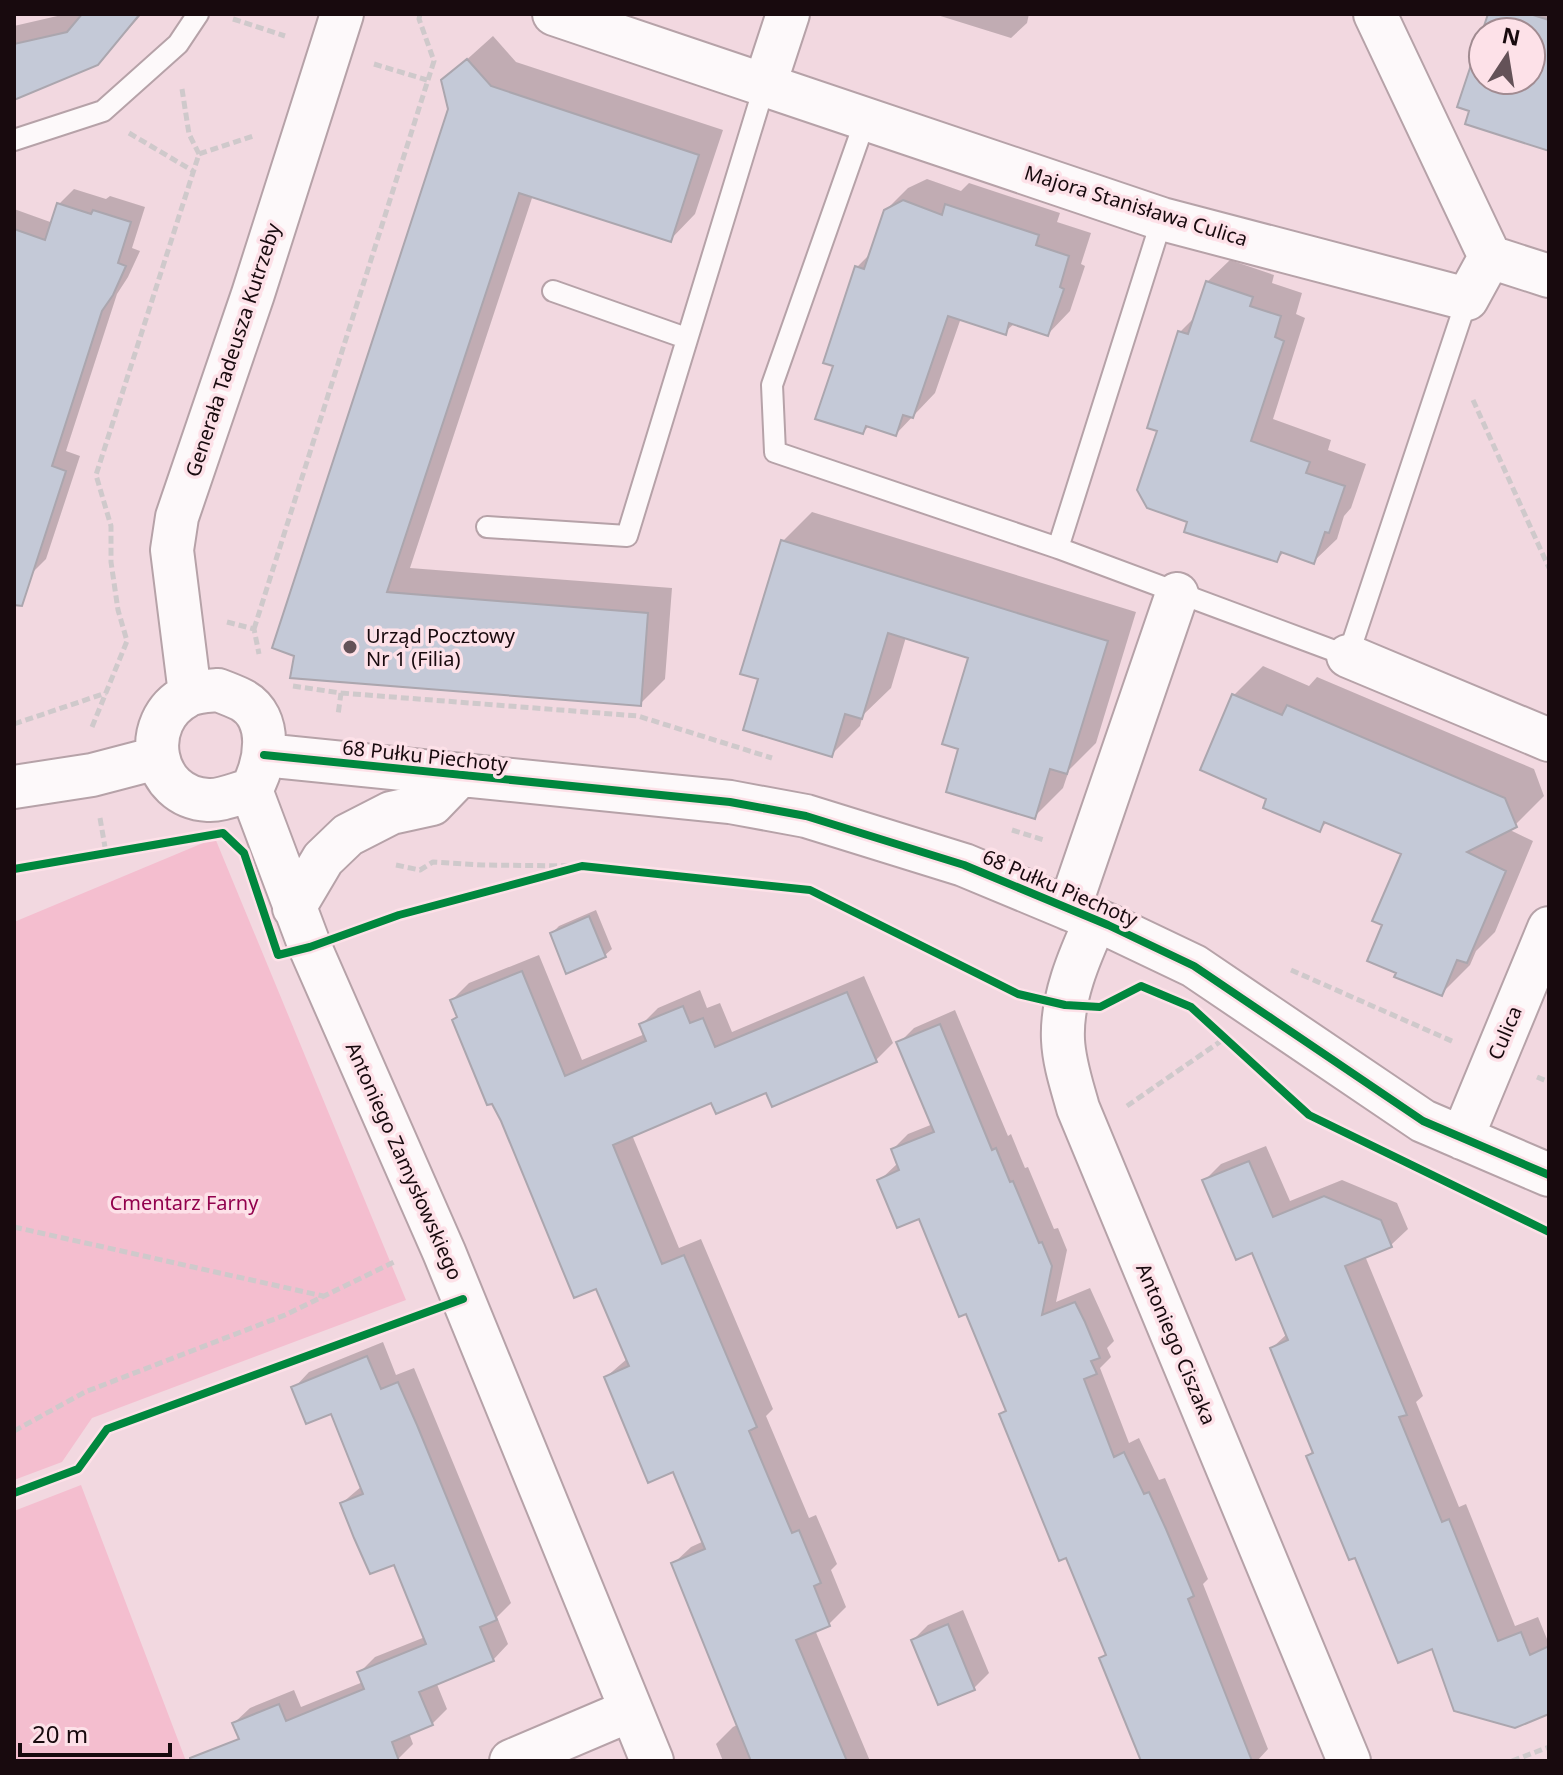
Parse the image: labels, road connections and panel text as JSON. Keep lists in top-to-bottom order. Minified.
{"streets":{"street":["Majora Stanisława Culica","Generała Tadeusza Kutrzeby","68 Pułku Piechoty","Culica","Antoniego Zamysłowskiego","Antoniego Ciszaka"]},"crossings":[["Generała Tadeusza Kutrzeby","68 Pułku Piechoty"],["Generała Tadeusza Kutrzeby","Antoniego Zamysłowskiego"],["68 Pułku Piechoty","Culica"],["68 Pułku Piechoty","Antoniego Zamysłowskiego"],["68 Pułku Piechoty","Antoniego Ciszaka"]],"parks":["Cmentarz Farny"],"places":["Urząd Pocztowy Nr 1 (Filia)"],"scale_bar":"20 m","north":"top"}
